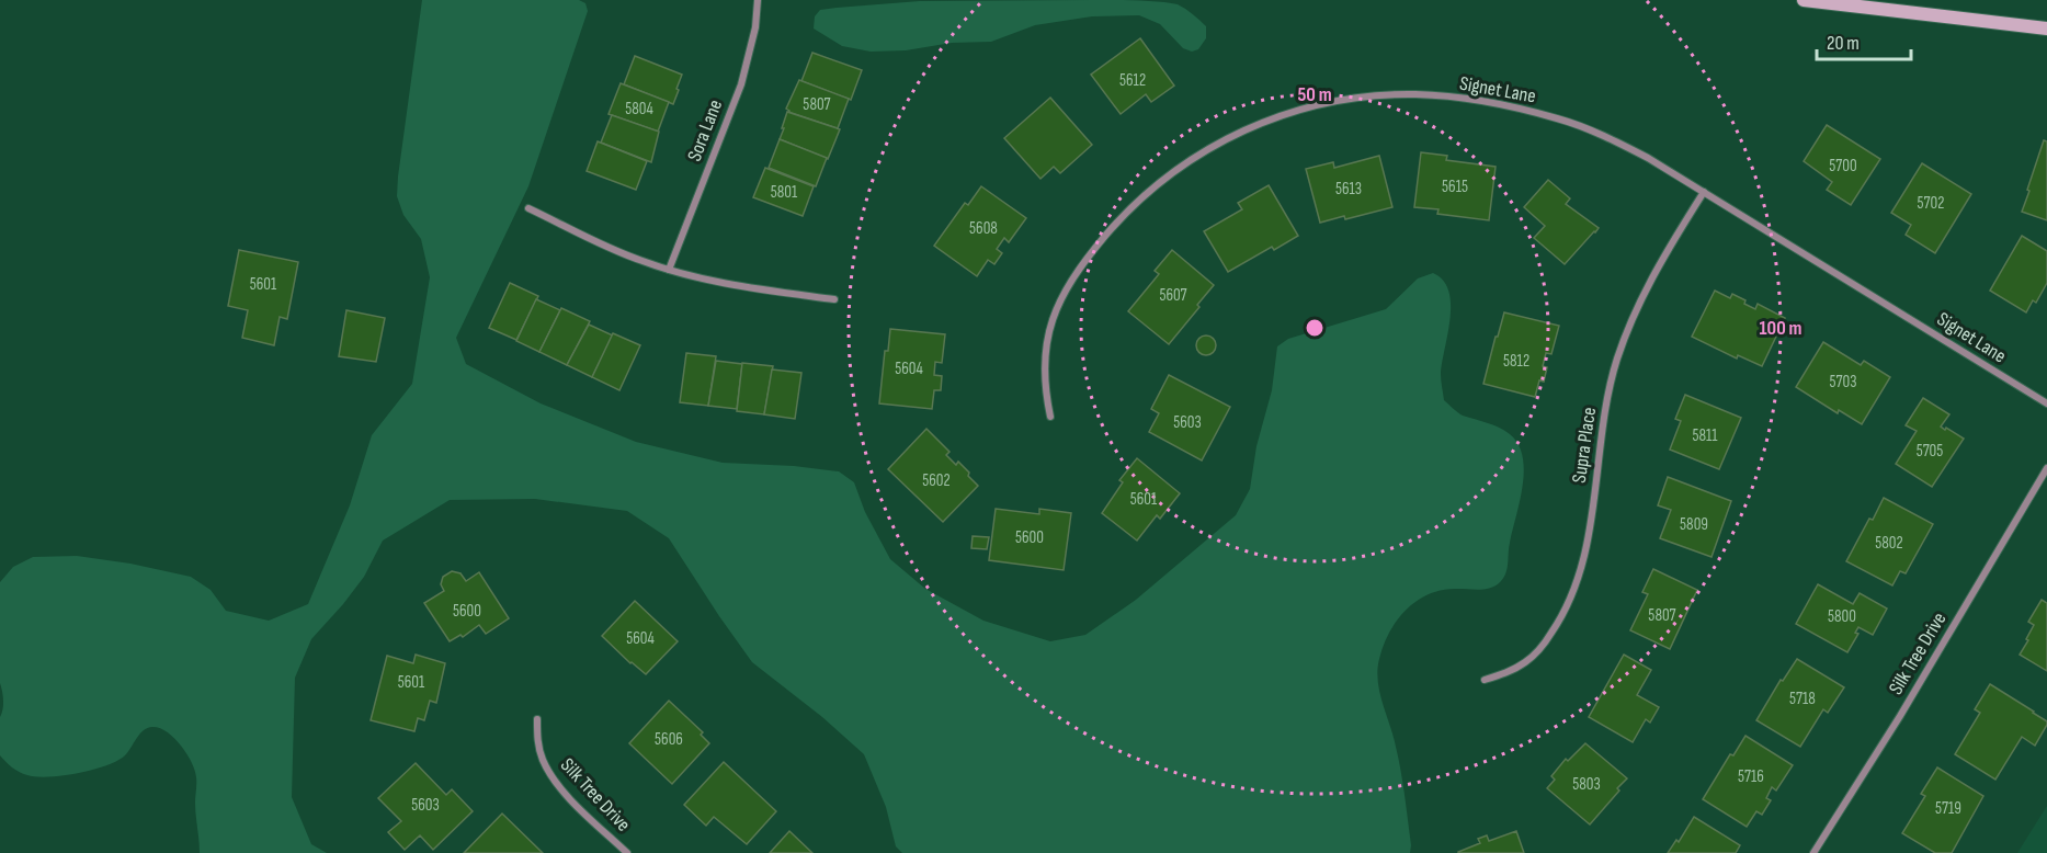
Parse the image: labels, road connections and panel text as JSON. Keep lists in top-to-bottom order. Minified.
{"streets":{"street":["Signet Lane","Sora Lane","Supra Place","Silk Tree Drive"]},"crossings":[["Signet Lane","Supra Place"]],"house_numbers":["5612","5807","5804","5700","5615","5613","5801","5702","5608","5601","5607","5812","5604","5703","5603","5811","5705","5602","5601","5809","5600","5802","5600","5807","5800","5604","5601","5718","5606","5716","5803","5603","5719"],"scale_bar":"20 m","rings":["50 m","100 m"]}
